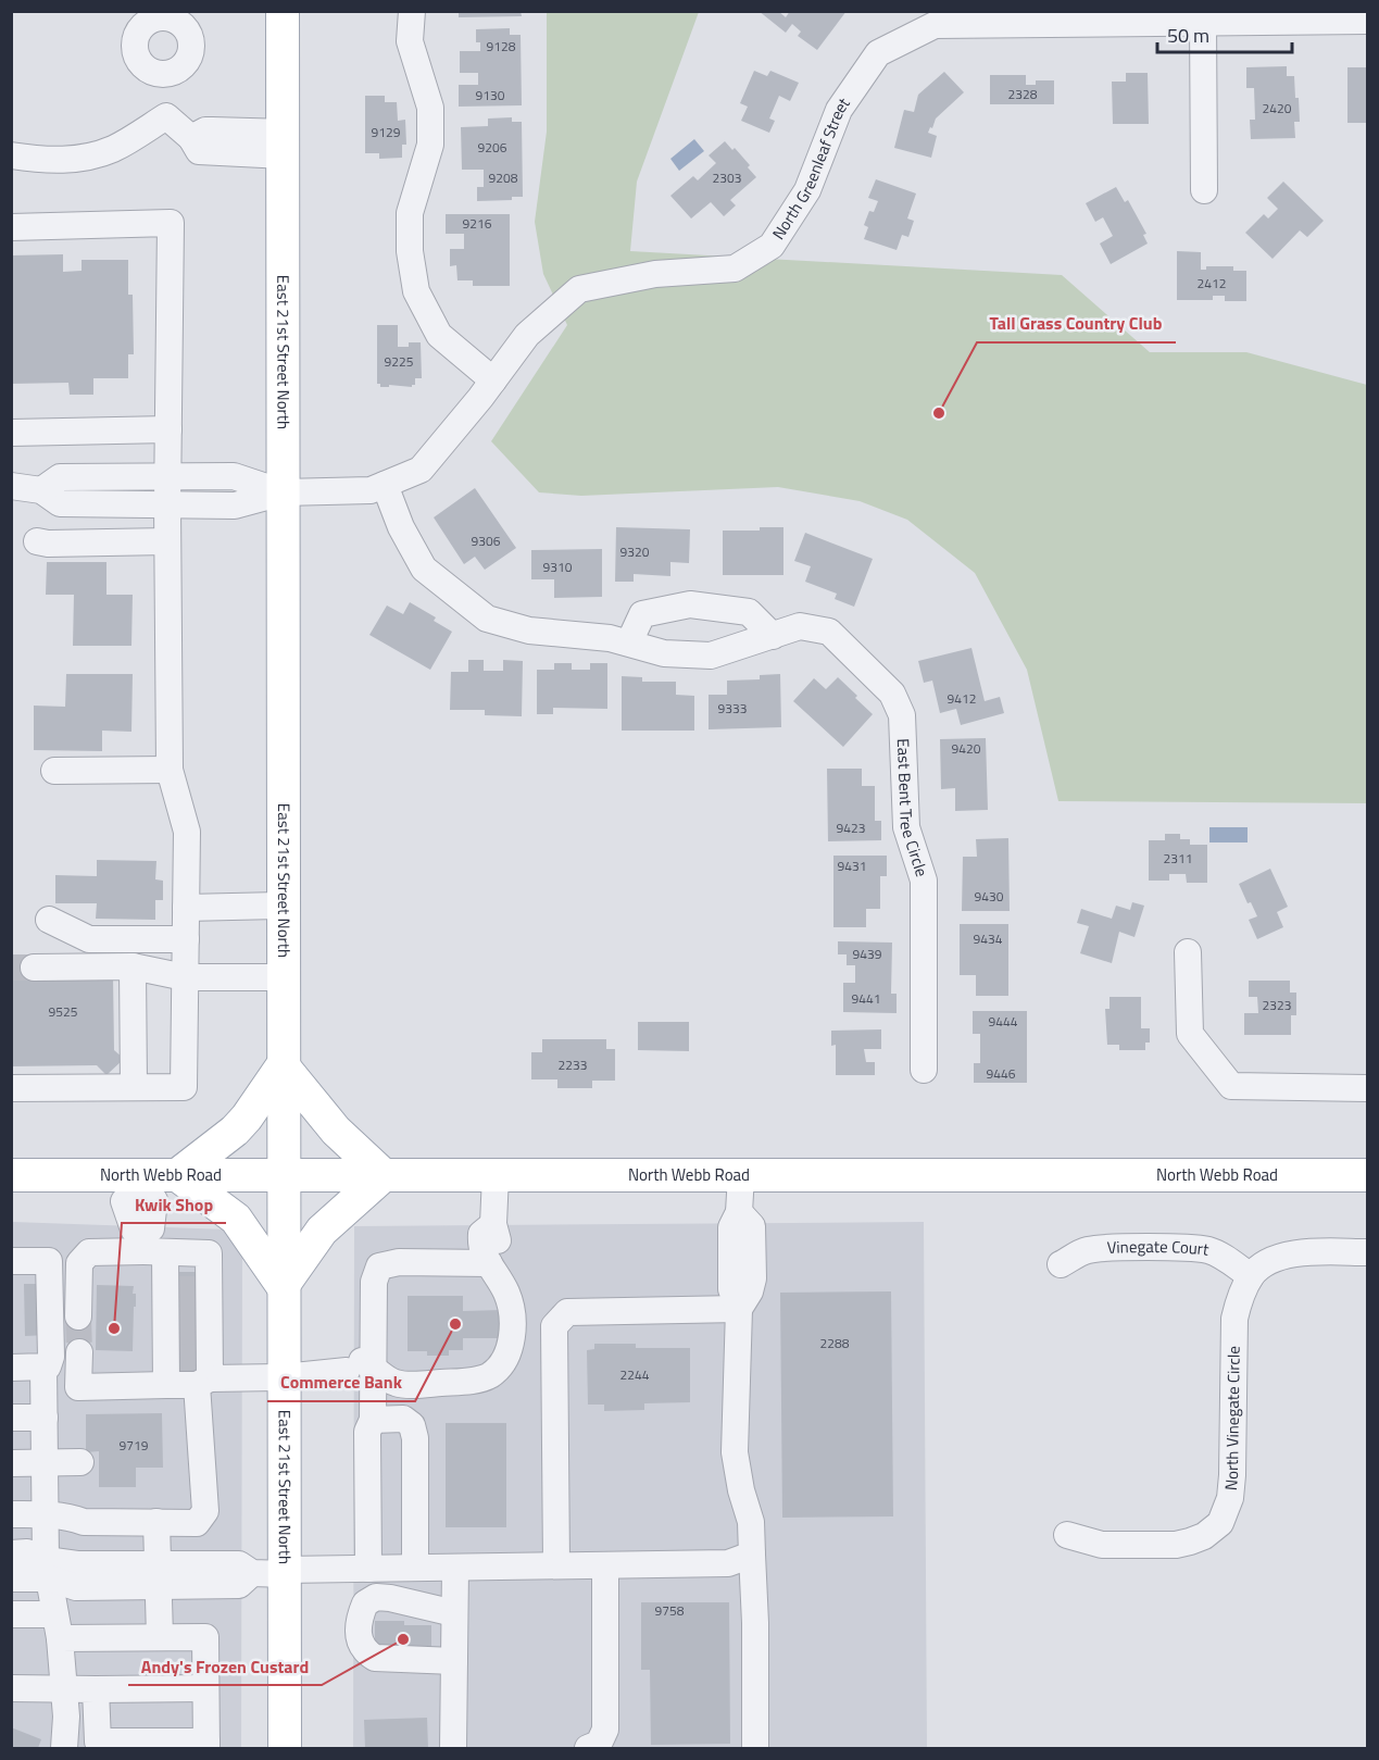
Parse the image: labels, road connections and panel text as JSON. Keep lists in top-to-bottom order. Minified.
{"streets":{"main road":["East 21st Street North","North Webb Road"],"street":["North Greenleaf Street","East Bent Tree Circle","Vinegate Court","North Vinegate Circle"]},"crossings":[["North Greenleaf Street","East 21st Street North"],["North Greenleaf Street","East Bent Tree Circle"],["East 21st Street North","North Webb Road"],["Vinegate Court","North Vinegate Circle"]],"places":["Tall Grass Country Club","Commerce Bank","Kwik Shop","Andy's Frozen Custard"],"house_numbers":["9128","2328","9130","2420","9129","9206","9208","2303","9216","2412","9225","9306","9320","9310","9412","9333","9420","9423","2311","9431","9430","9434","9439","9441","2323","9525","9444","2233","9446","2288","2244","9719","9758"],"scale_bar":"50 m"}
